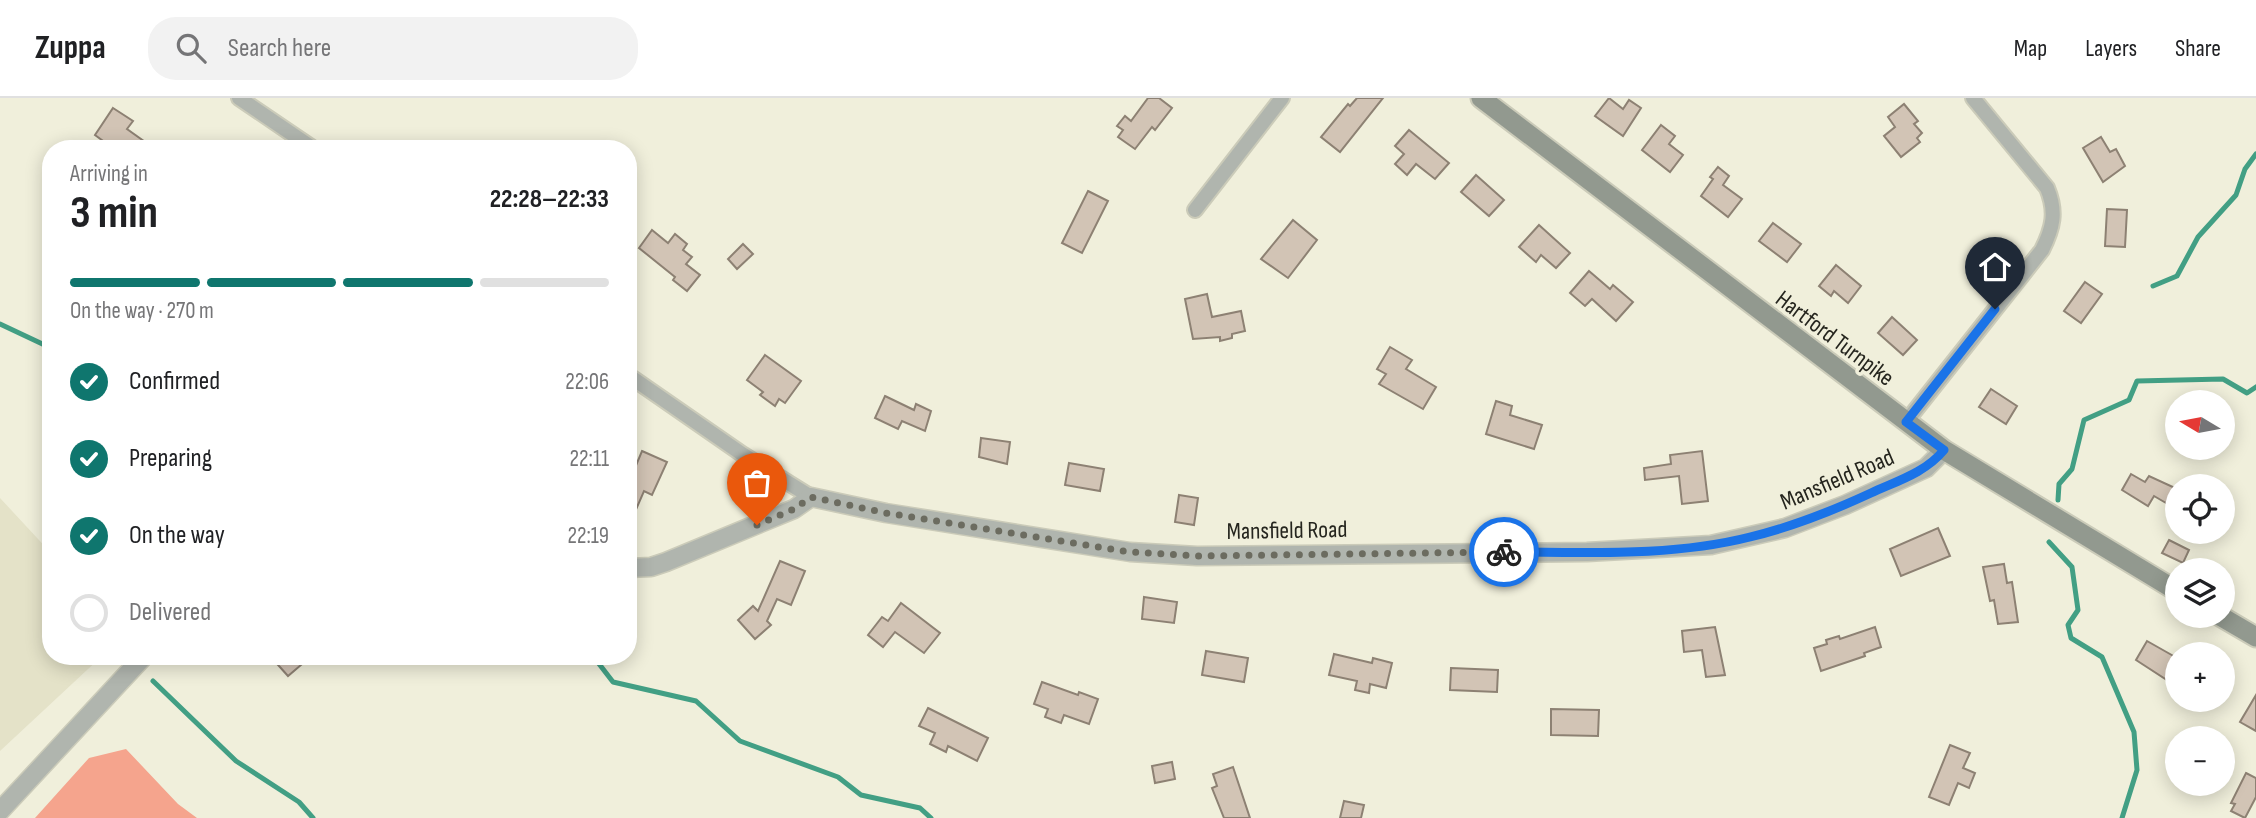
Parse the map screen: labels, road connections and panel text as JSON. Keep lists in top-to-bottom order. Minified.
{"streets":{"main road":["Hartford Turnpike"],"street":["Mansfield Road"]},"crossings":[["Hartford Turnpike","Mansfield Road"]],"north":"left","page":{"header":"Zuppa","search":"Search here","nav":["Map","Layers","Share"],"heading":["3 min","Arriving in","22:28–22:33"],"bar":"On the way · 270 m","list":[["Confirmed","22:06"],["Preparing","22:11"],["On the way","22:19"],"Delivered"],"map_buttons":["+","−"]}}
